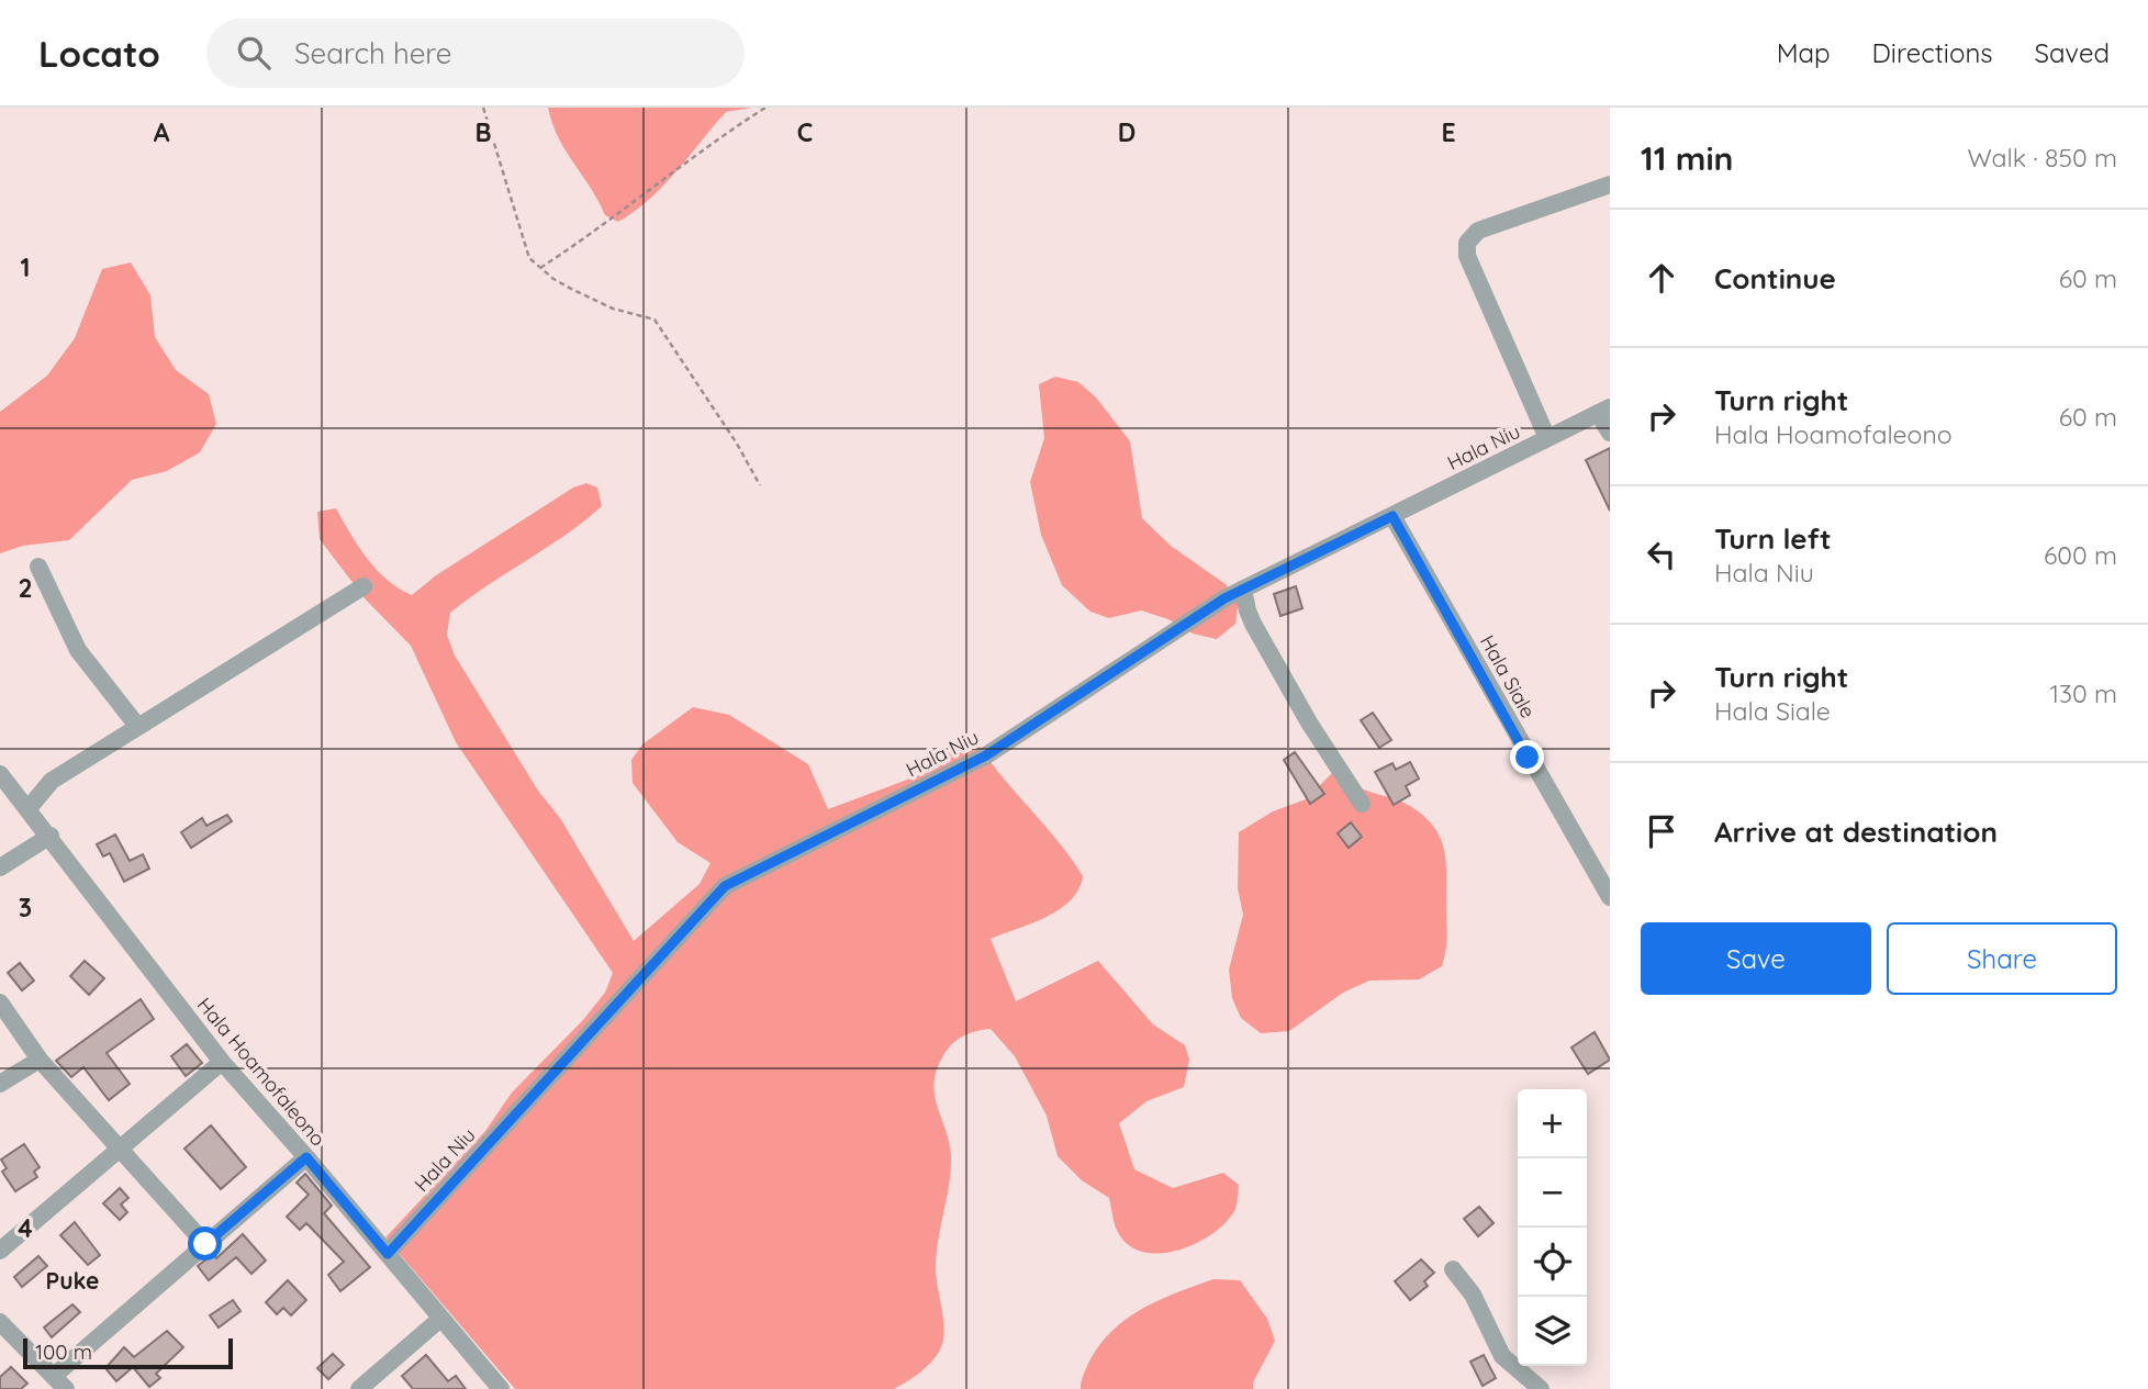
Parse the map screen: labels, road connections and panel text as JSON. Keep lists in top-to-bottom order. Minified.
{"streets":{"street":["Hala Niu","Hala Siale","Hala Hoamofaleono"]},"crossings":[["Hala Niu","Hala Siale"],["Hala Niu","Hala Hoamofaleono"]],"districts":["Puke"],"scale_bar":"100 m","page":{"header":"Locato","search":"Search here","nav":["Map","Directions","Saved"],"heading":["11 min","Walk · 850 m"],"list":[["Continue","60 m"],["Turn right","Hala Hoamofaleono","60 m"],["Turn left","Hala Niu","600 m"],["Turn right","Hala Siale","130 m"],"Arrive at destination"],"buttons":["Save","Share"],"map_buttons":["+","−"],"scale":"100 m"},"grid":{"columns":["A","B","C","D","E"],"rows":["1","2","3","4"]}}
